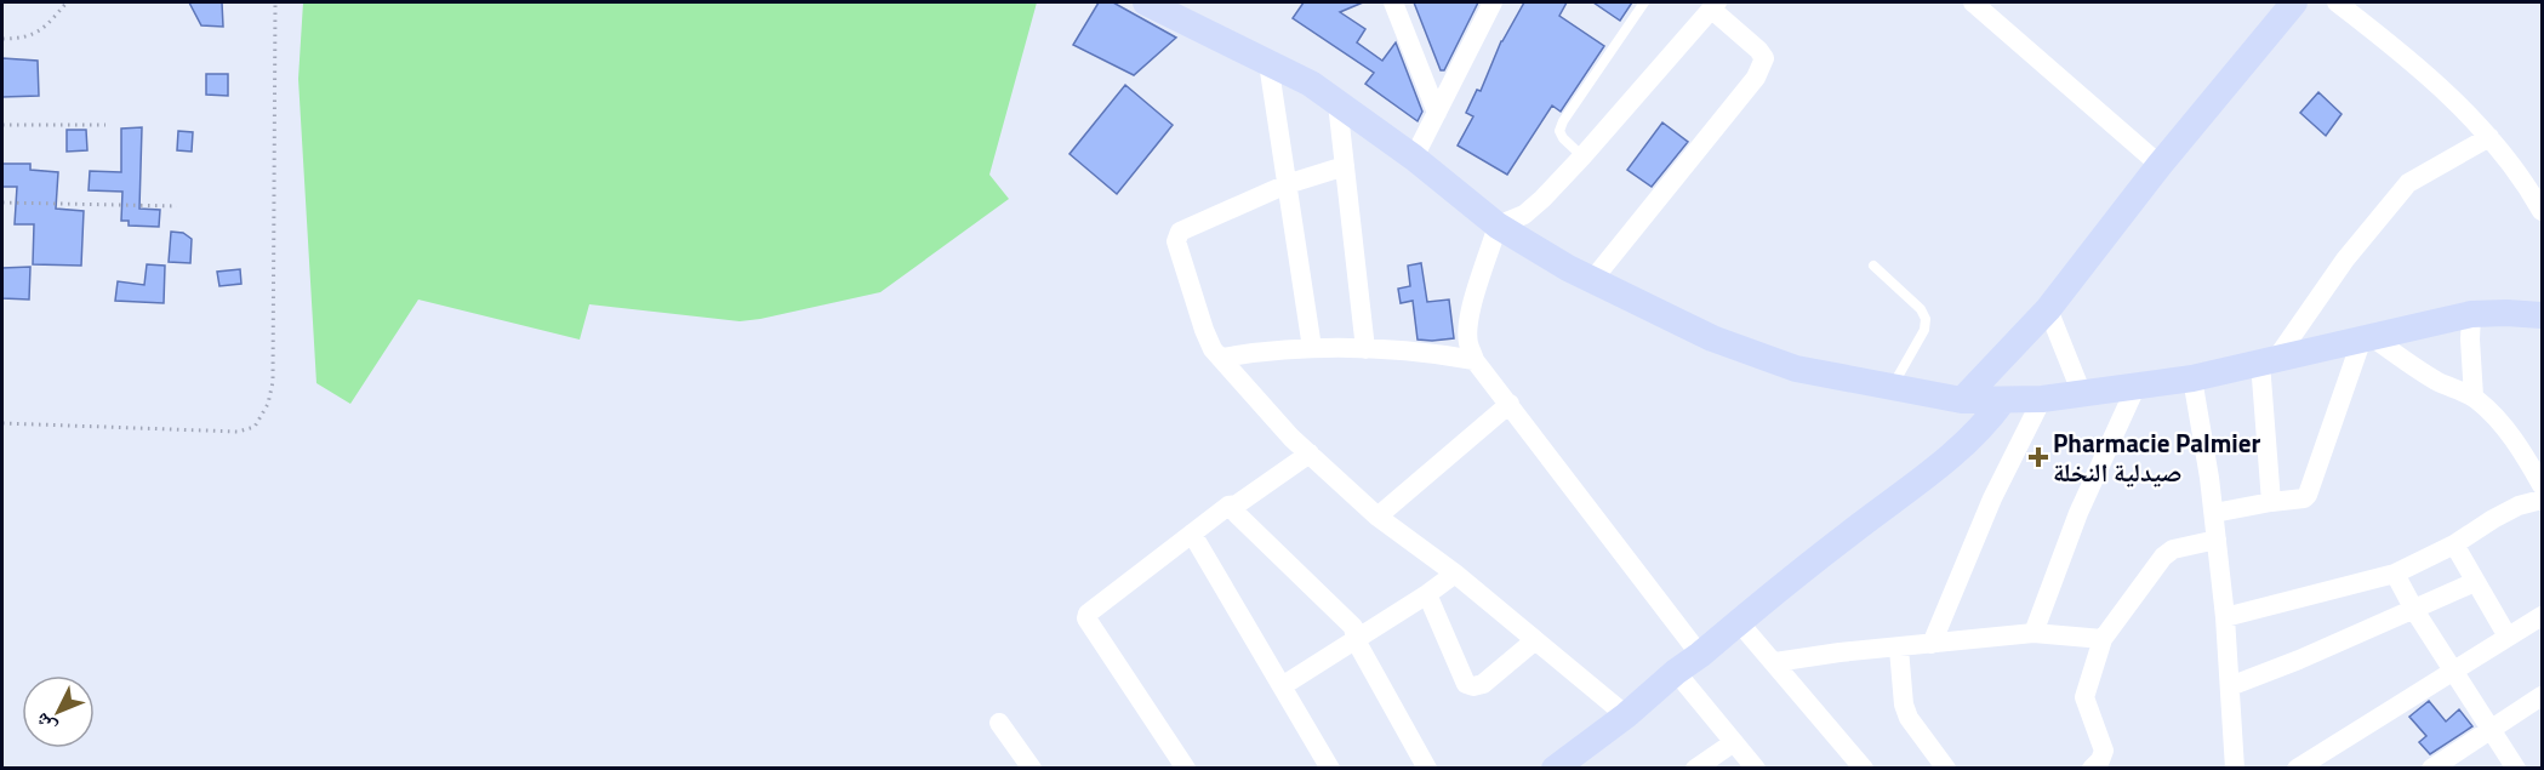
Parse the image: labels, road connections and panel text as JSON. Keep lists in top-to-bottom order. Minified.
{"places":{"health":["Pharmacie Palmier صيدلية النخلة"]},"north":"bottom left"}
